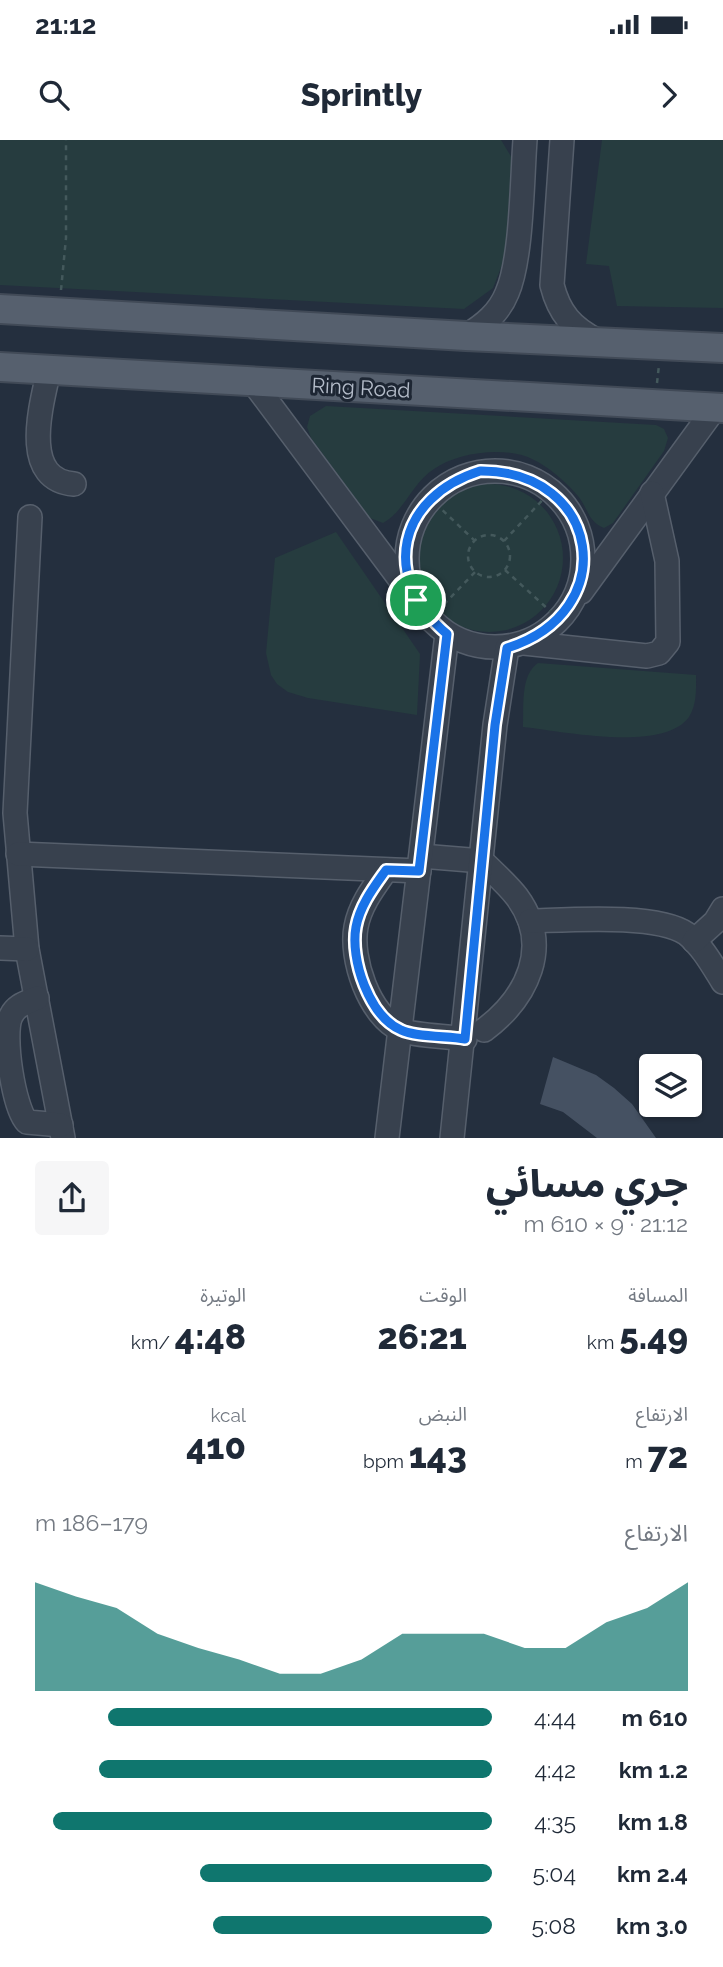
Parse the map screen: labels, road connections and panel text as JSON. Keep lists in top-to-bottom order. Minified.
{"streets":{"main road":["Ring Road"]},"page":{"status":"21:12","header":"Sprintly","heading":["جري مسائي","21:12 · 9 × 610 m"],"stats":[["المسافة","5.49 km"],["الوقت","26:21"],["الوتيرة","4:48 /km"],["الارتفاع","72 m"],["النبض","143 bpm"],["kcal","410"]],"chart":["الارتفاع","179–186 m"],"list":[{"name":"610 m","note":"4:44"},{"name":"1.2 km","note":"4:42"},{"name":"1.8 km","note":"4:35"},{"name":"2.4 km","note":"5:04"},{"name":"3.0 km","note":"5:08"}]}}
